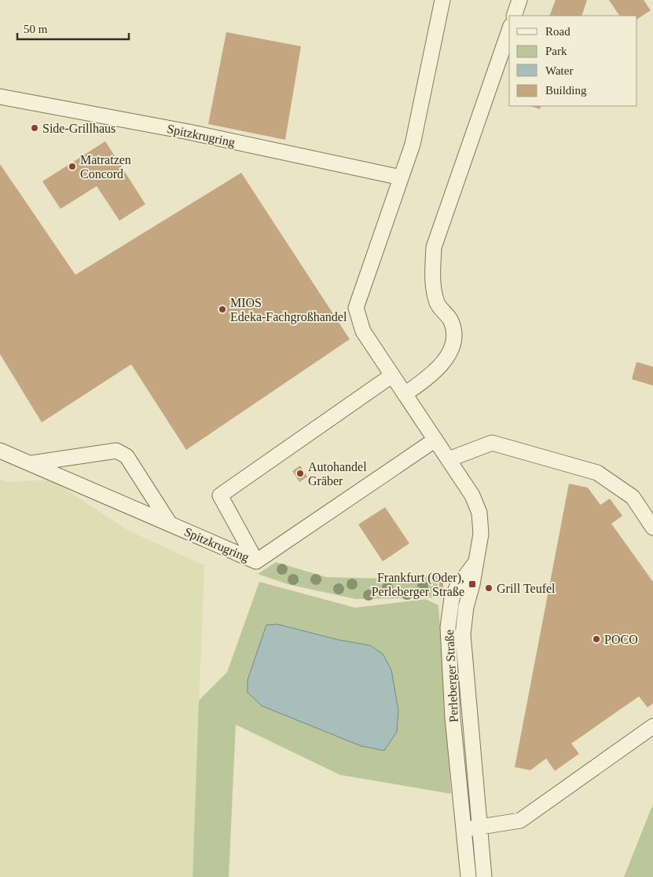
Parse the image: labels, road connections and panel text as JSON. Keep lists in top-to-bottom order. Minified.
{"streets":{"street":["Spitzkrugring","Perleberger Straße"]},"places":{"other":["Side-Grillhaus","Matratzen Concord","MIOS Edeka-Fachgroßhandel","Autohandel Gräber","Grill Teufel","POCO"],"transit":["Frankfurt (Oder), Perleberger Straße"]},"legend":["Road","Park","Water","Building"],"scale_bar":"50 m"}
